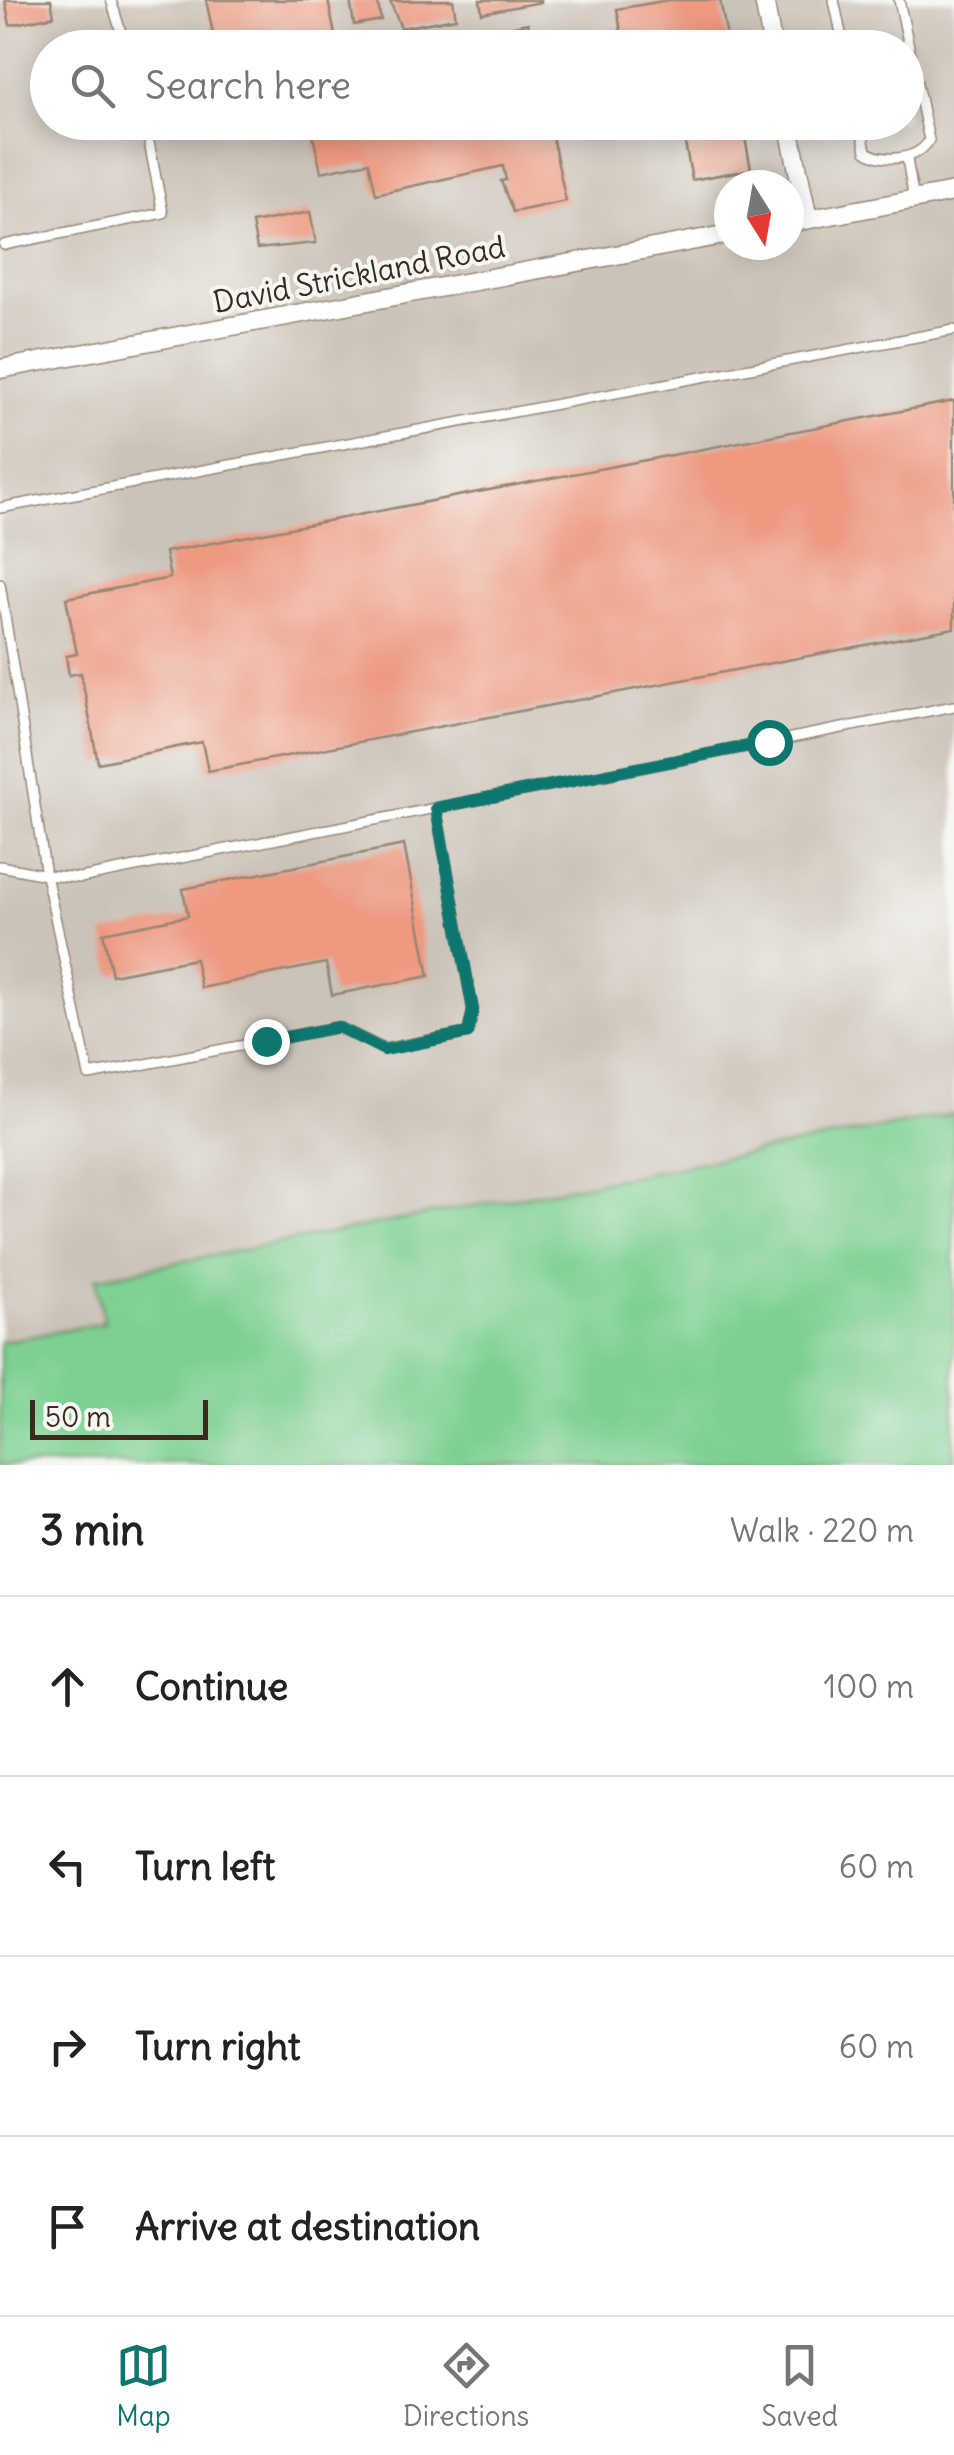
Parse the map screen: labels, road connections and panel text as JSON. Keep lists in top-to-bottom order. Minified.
{"streets":{"street":["David Strickland Road"]},"scale_bar":"50 m","north":"bottom","page":{"search":"Search here","scale":"50 m","heading":["3 min","Walk · 220 m"],"list":[["Continue","100 m"],["Turn left","60 m"],["Turn right","60 m"],"Arrive at destination"],"nav":["Map","Directions","Saved"]}}
